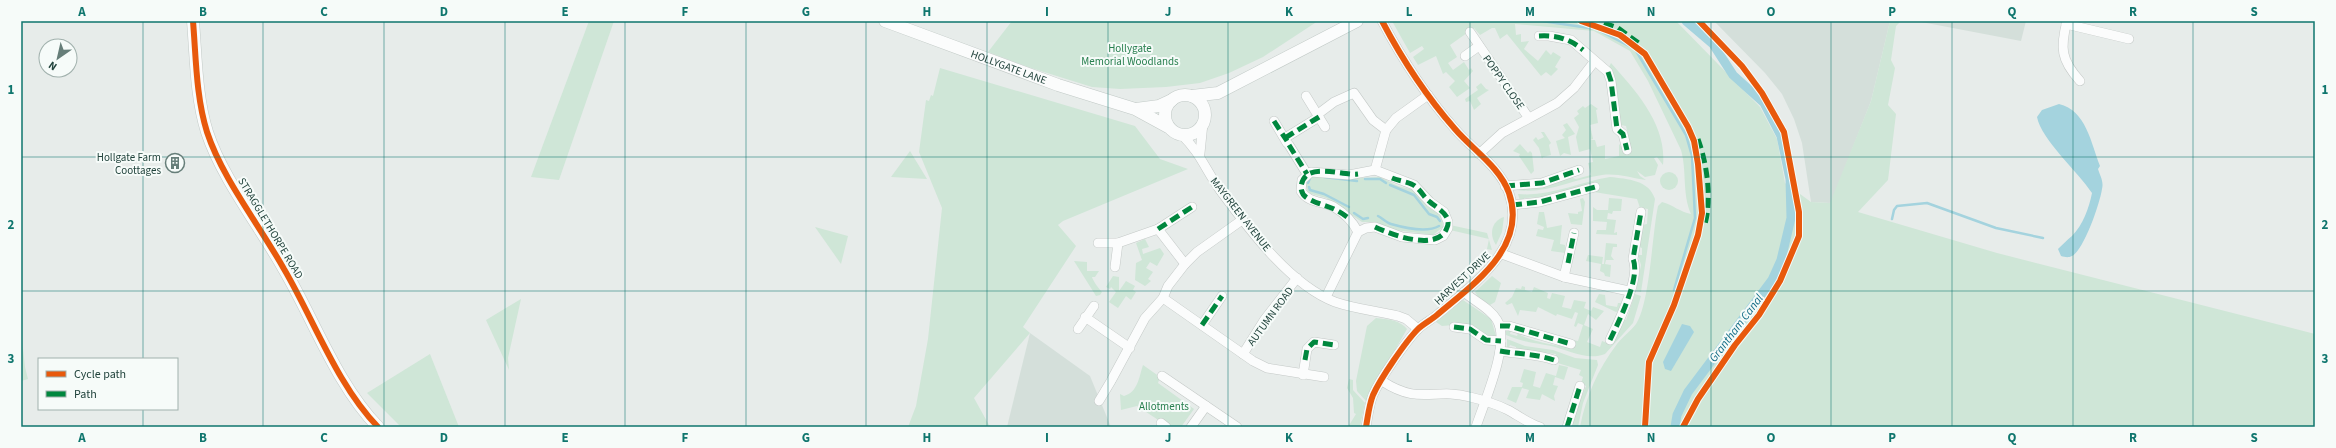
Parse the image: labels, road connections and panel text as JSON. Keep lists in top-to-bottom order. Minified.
{"streets":{"street":["HOLLYGATE LANE","POPPY CLOSE","MAYGREEN AVENUE","STRAGGLETHORPE ROAD","HARVEST DRIVE","AUTUMN ROAD"]},"crossings":[["HOLLYGATE LANE","MAYGREEN AVENUE"],["MAYGREEN AVENUE","HARVEST DRIVE"],["MAYGREEN AVENUE","AUTUMN ROAD"]],"water":["Grantham Canal"],"parks":["Hollygate Memorial Woodlands","Allotments"],"places":{"building":["Hollgate Farm Coottages"]},"legend":["Cycle path","Path"],"north":"bottom left","grid":{"columns":["A","B","C","D","E","F","G","H","I","J","K","L","M","N","O","P","Q","R","S"],"rows":["1","2","3"]}}
